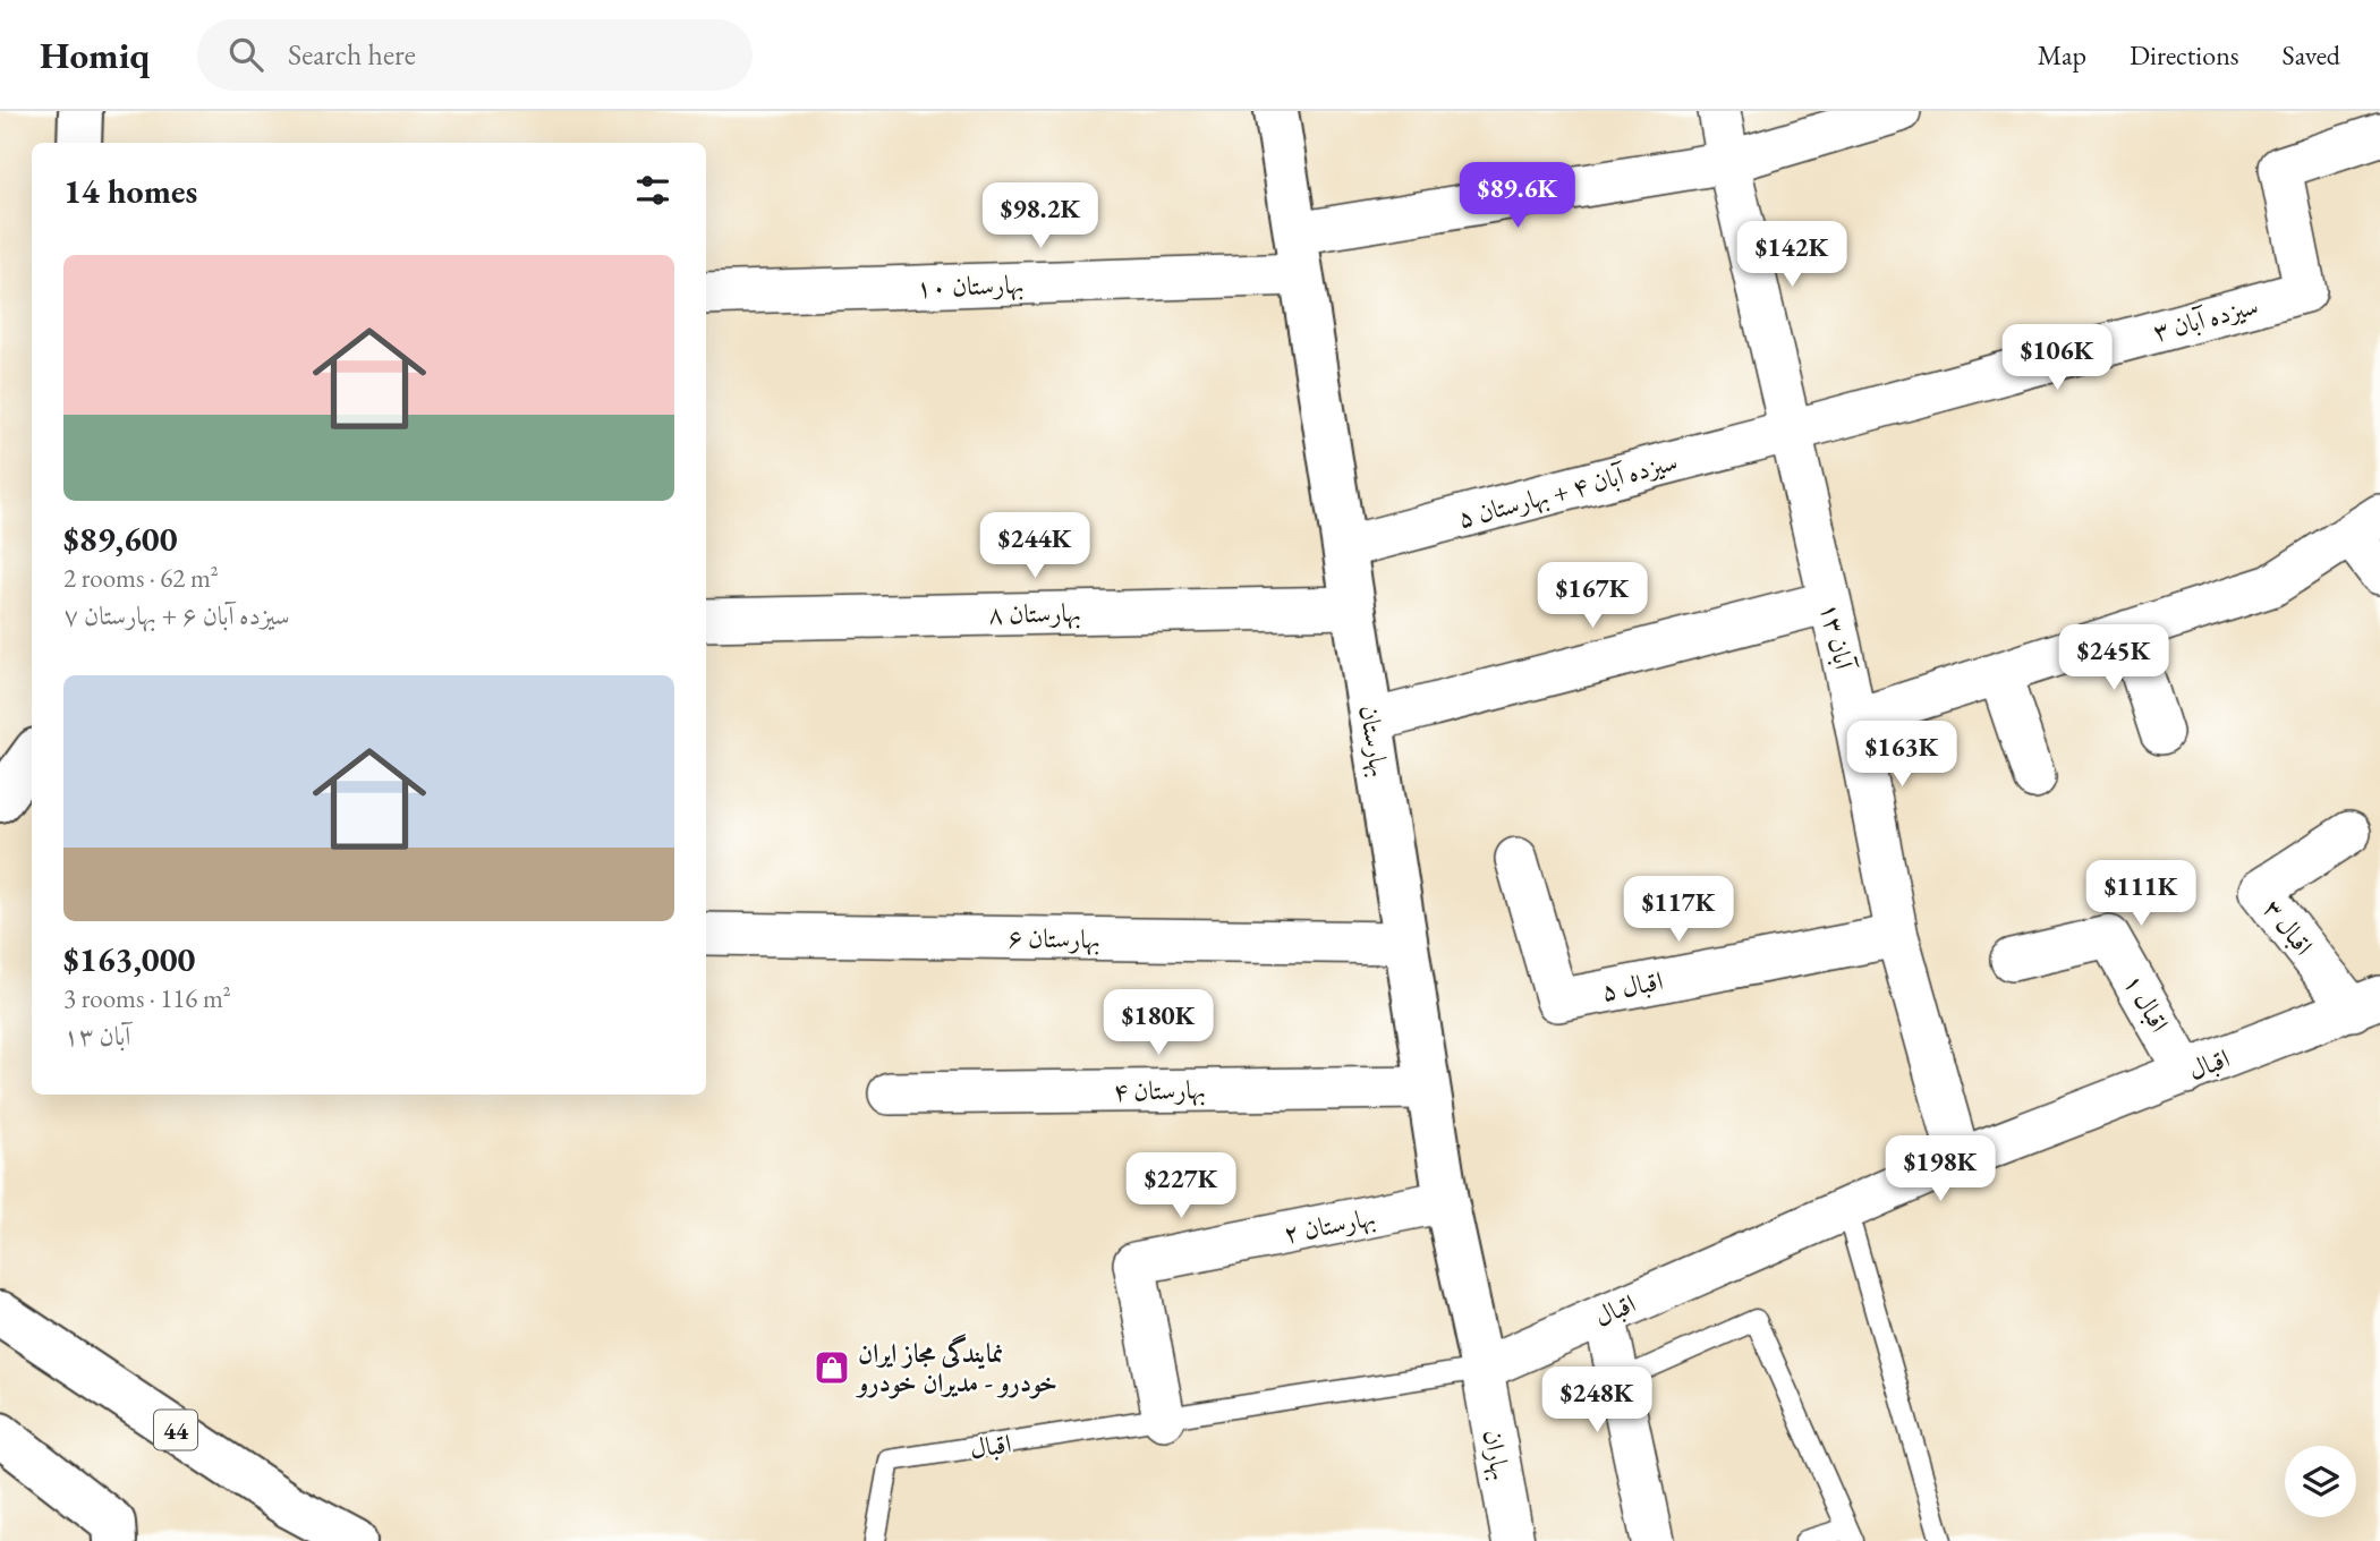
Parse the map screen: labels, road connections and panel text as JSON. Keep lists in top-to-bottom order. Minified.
{"streets":{"main road":["بهارستان","44"],"street":["بهارستان ۱۰","سیزده آبان ۳","سیزده آبان ۴ + بهارستان ۵","بهارستان ۸","۱۳ آبان","اقبال ۳","بهارستان ۶","اقبال ۵","اقبال ۱","اقبال","بهارستان ۴","بهارستان ۲","بهاران"]},"crossings":[["بهارستان ۱۰","۱۳ آبان"],["بهارستان ۱۰","بهارستان"],["سیزده آبان ۳","سیزده آبان ۴ + بهارستان ۵"],["سیزده آبان ۳","۱۳ آبان"],["سیزده آبان ۴ + بهارستان ۵","۱۳ آبان"],["سیزده آبان ۴ + بهارستان ۵","بهارستان"],["بهارستان ۸","بهارستان"],["۱۳ آبان","اقبال ۵"],["۱۳ آبان","اقبال"],["بهارستان","بهارستان ۶"],["بهارستان","اقبال"],["بهارستان","بهارستان ۴"],["بهارستان","بهارستان ۲"],["بهارستان","بهاران"],["اقبال ۳","اقبال"],["اقبال ۱","اقبال"],["اقبال","بهارستان ۲"],["اقبال","بهاران"]],"places":{"shop":["نمایندگی مجاز ایران خودرو - مدیران خودرو"]},"page":{"header":"Homiq","search":"Search here","nav":["Map","Directions","Saved"],"heading":"14 homes","price":["$89.6K","$98.2K","$142K","$106K","$244K","$167K","$245K","$163K","$111K","$117K","$180K","$198K","$227K","$248K"],"list":[{"name":"$89,600","note":"2 rooms · 62 m² · سیزده آبان ۶ + بهارستان ۷"},{"name":"$163,000","note":"3 rooms · 116 m² · ۱۳ آبان"}]}}
